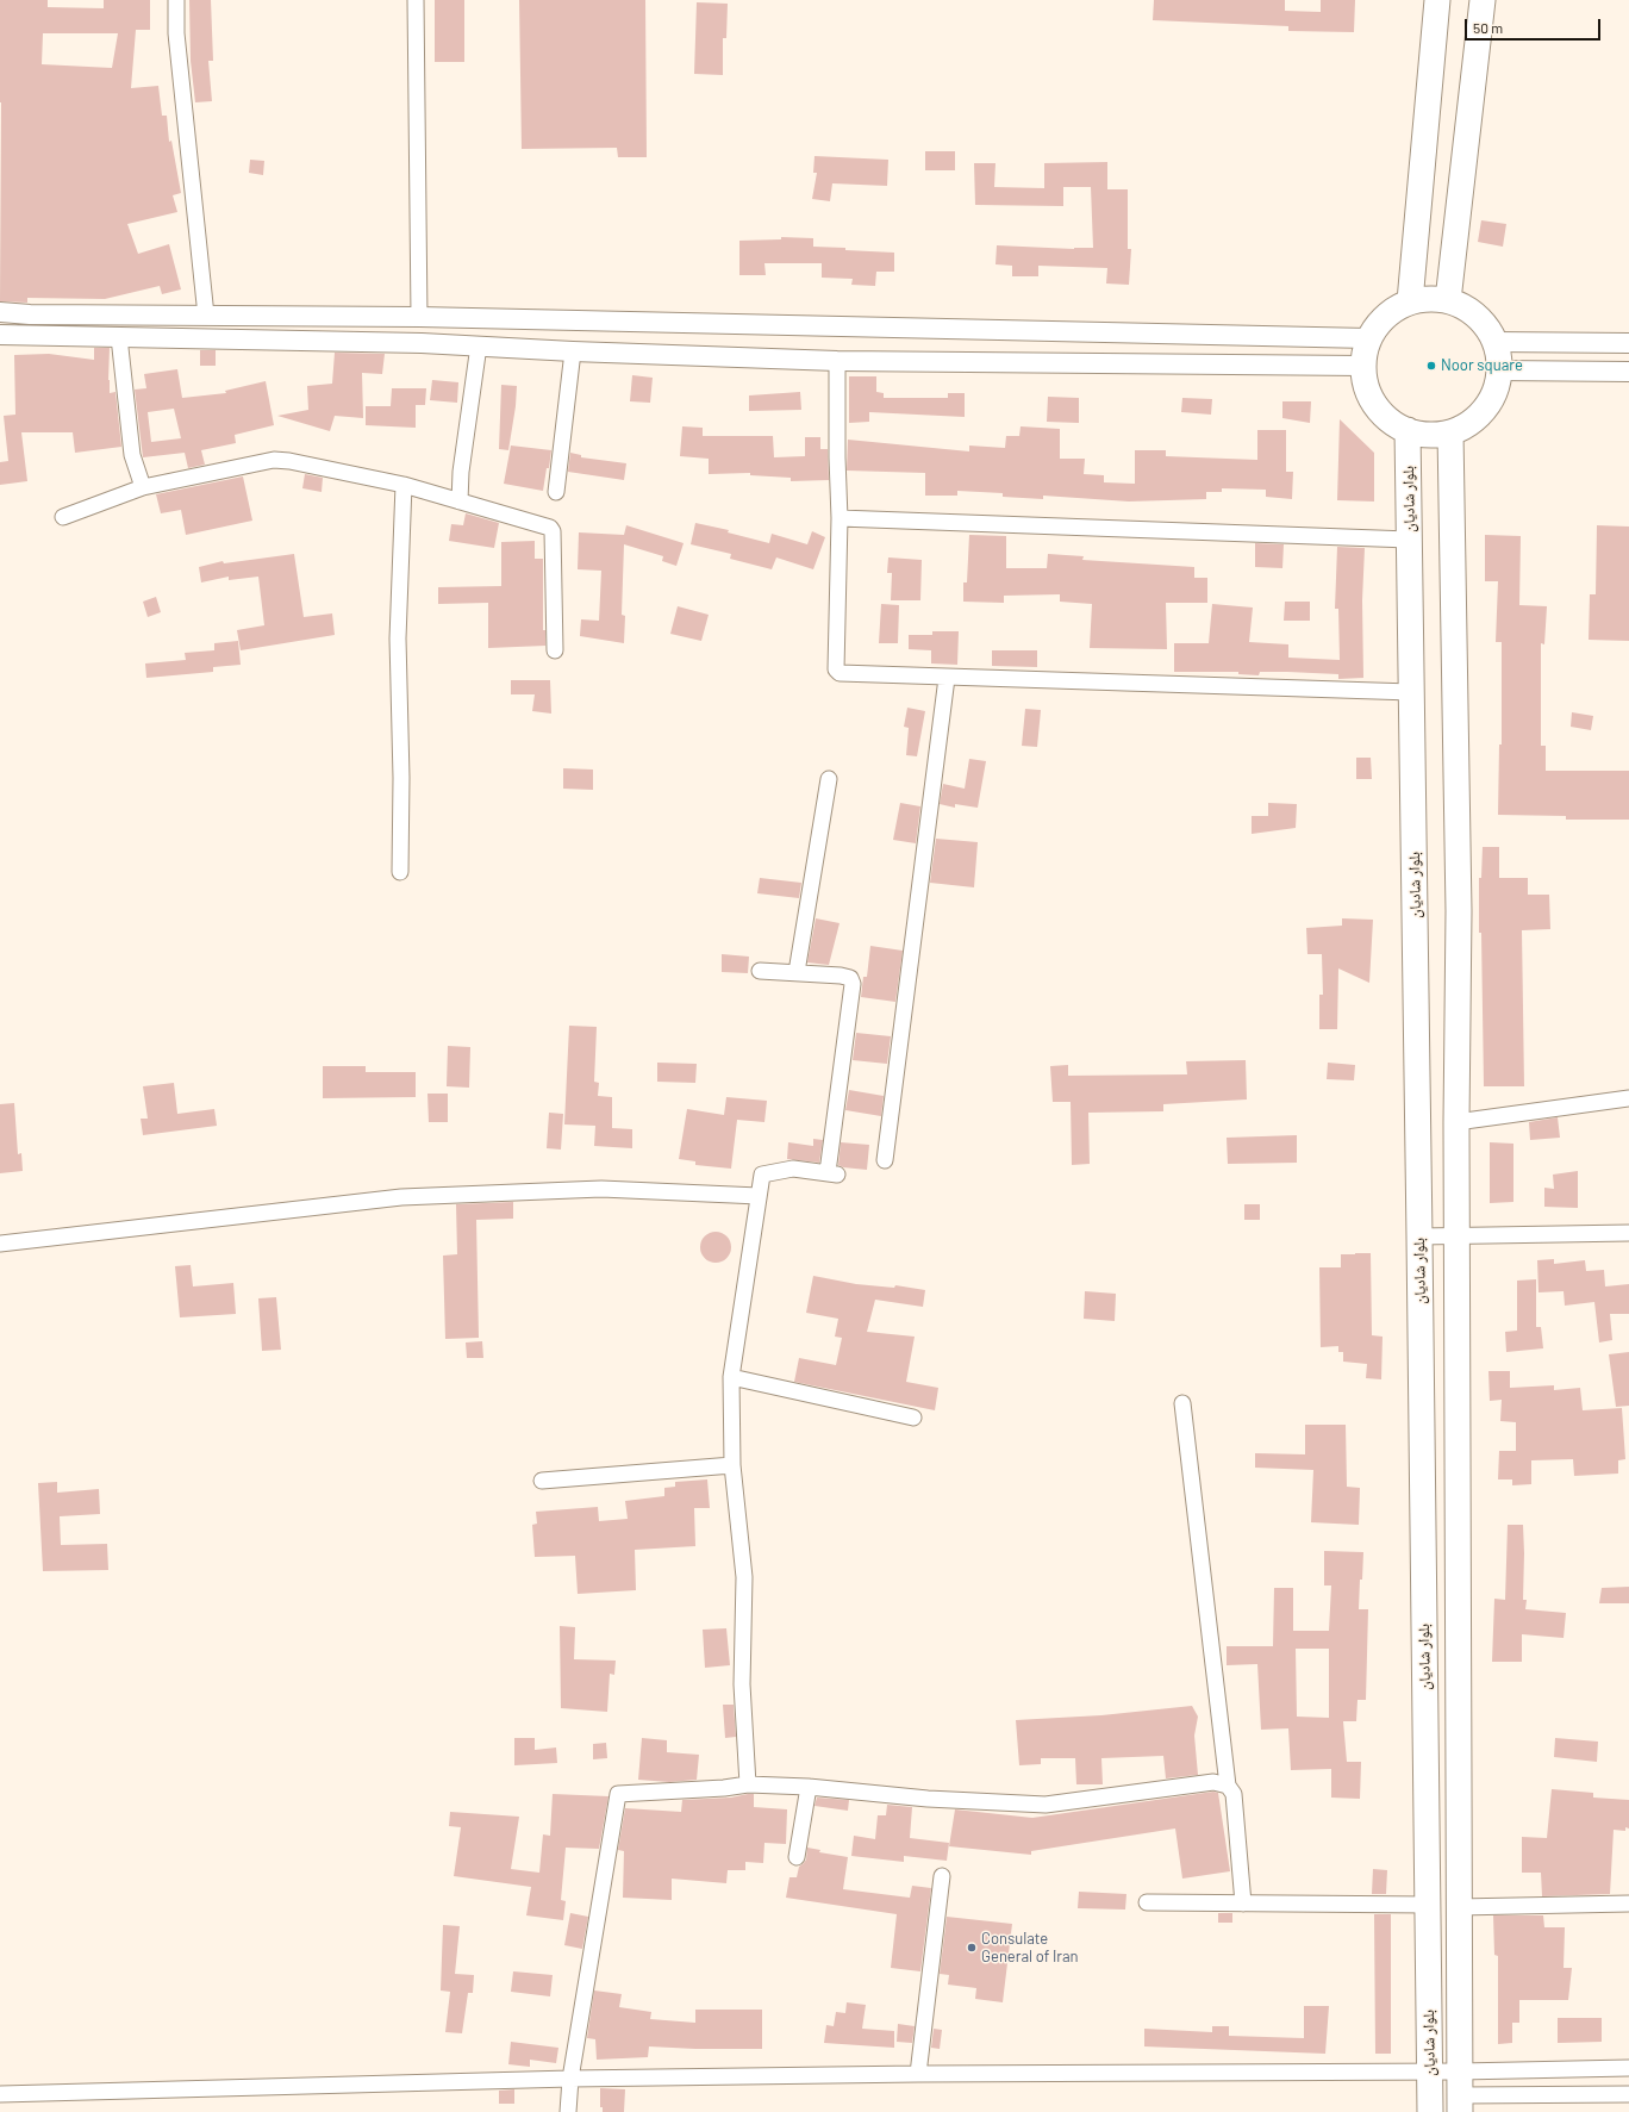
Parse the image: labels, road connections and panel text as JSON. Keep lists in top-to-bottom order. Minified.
{"streets":{"main road":["بلوار شادیان"]},"places":["Noor square","Consulate General of Iran"],"scale_bar":"50 m"}
